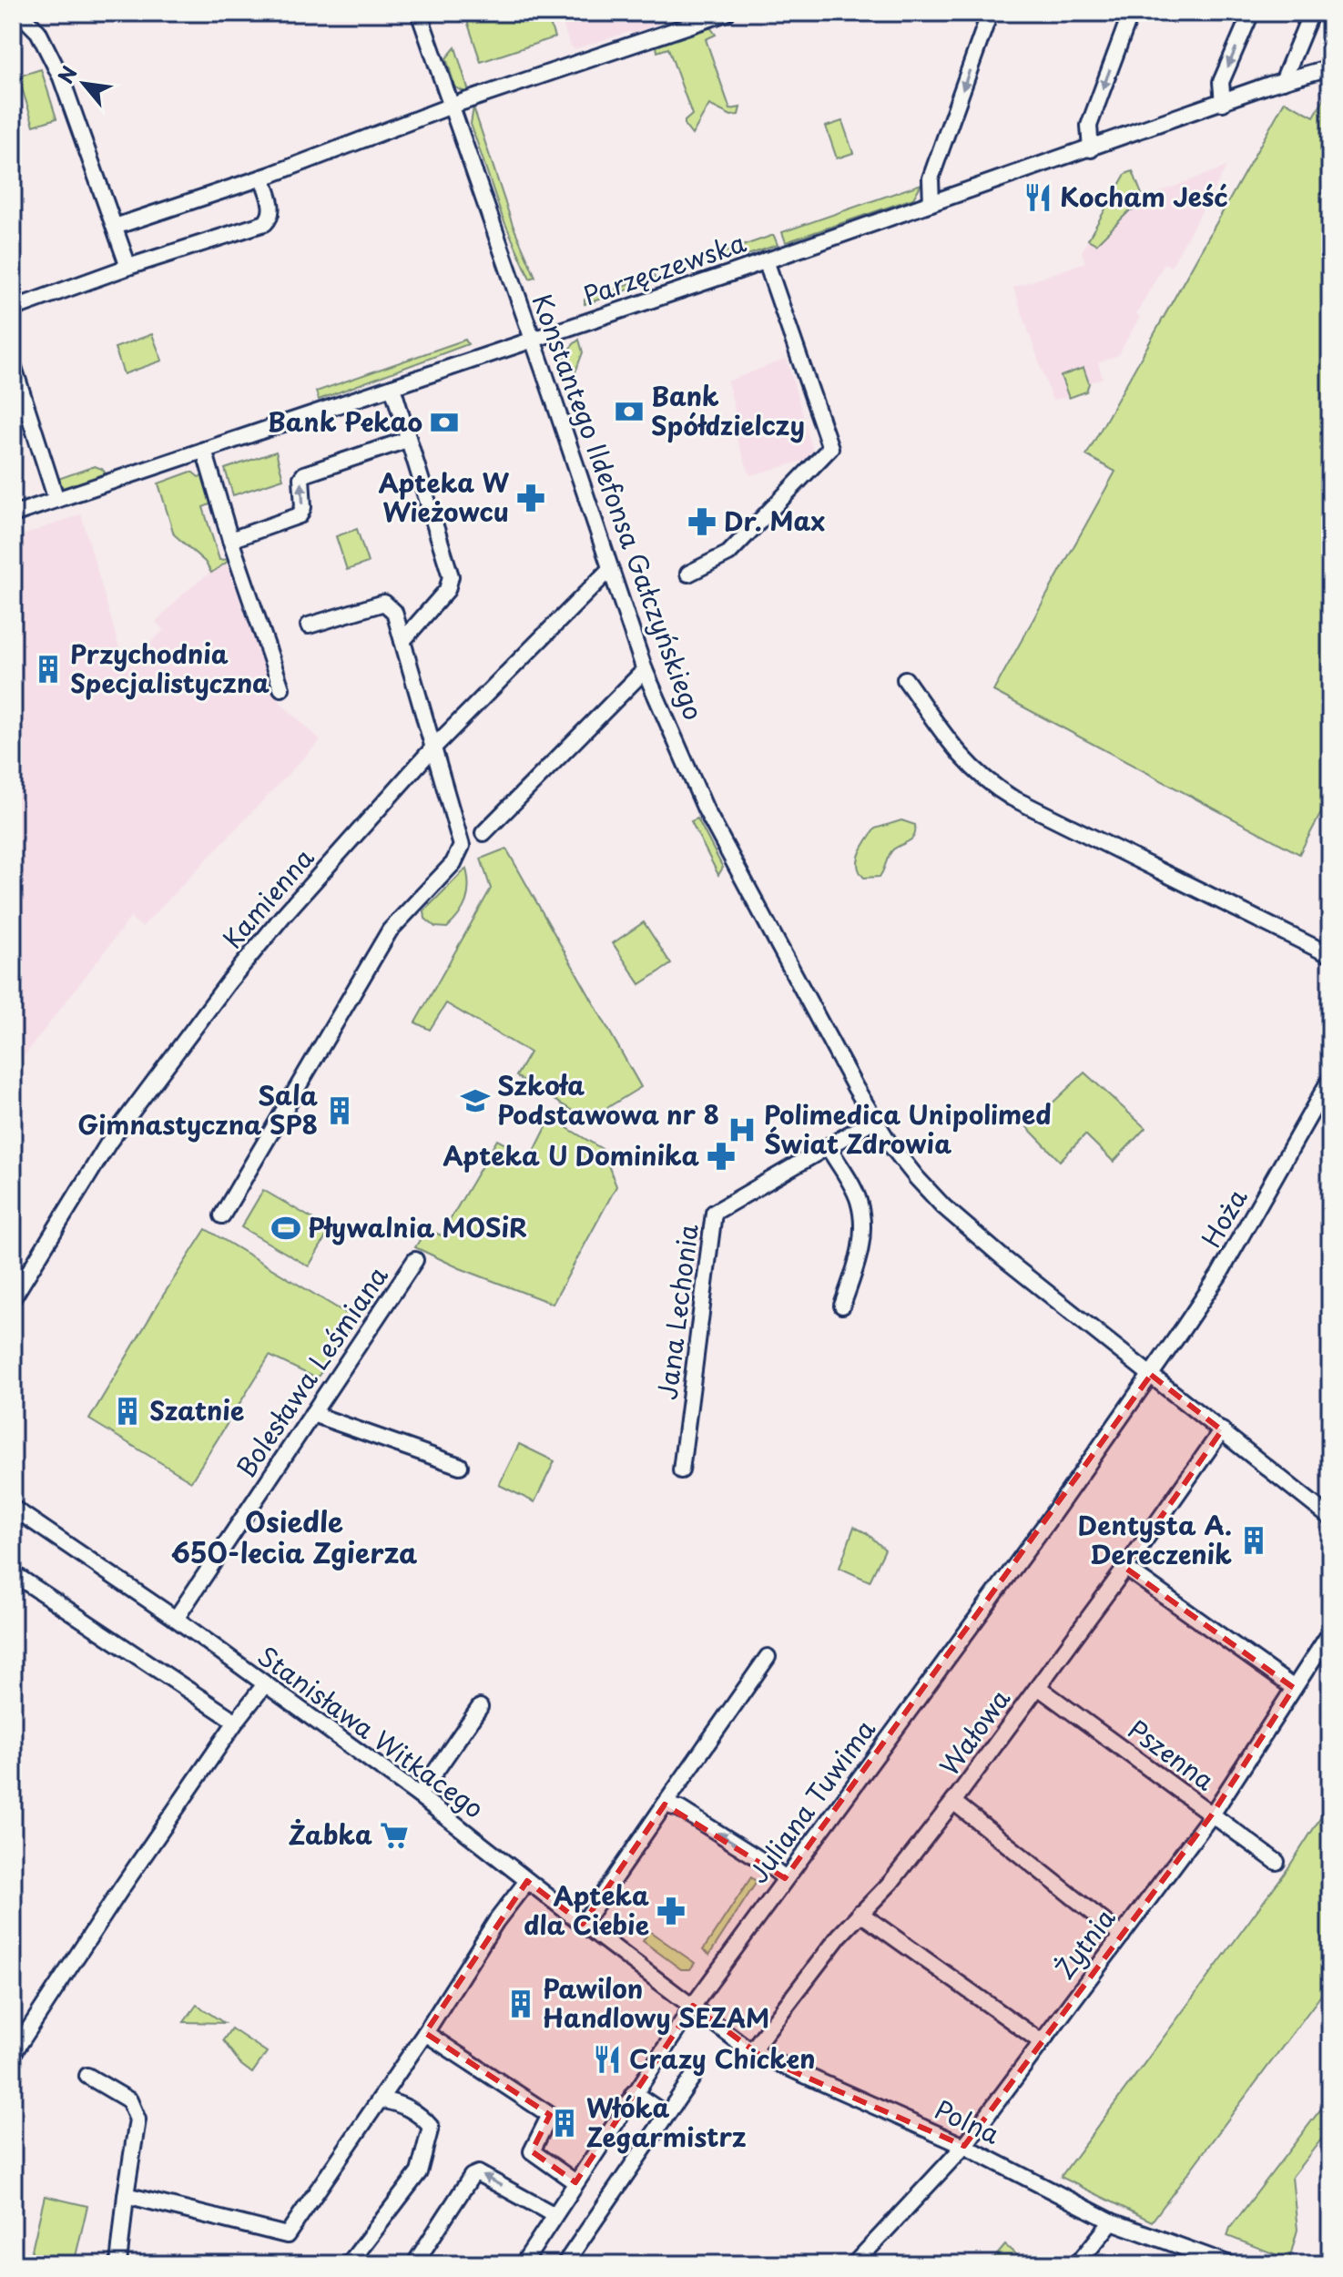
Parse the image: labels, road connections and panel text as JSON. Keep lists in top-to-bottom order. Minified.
{"streets":{"street":["Parzęczewska","Konstantego Ildefonsa Gałczyńskiego","Kamienna","Hoża","Jana Lechonia","Bolesława Leśmiana","Stanisława Witkacego","Wałowa","Pszenna","Juliana Tuwima","Żytnia","Polna"]},"crossings":[["Parzęczewska","Konstantego Ildefonsa Gałczyńskiego"],["Konstantego Ildefonsa Gałczyńskiego","Kamienna"],["Konstantego Ildefonsa Gałczyńskiego","Hoża"],["Konstantego Ildefonsa Gałczyńskiego","Jana Lechonia"],["Konstantego Ildefonsa Gałczyńskiego","Wałowa"],["Konstantego Ildefonsa Gałczyńskiego","Juliana Tuwima"],["Hoża","Juliana Tuwima"],["Bolesława Leśmiana","Stanisława Witkacego"],["Stanisława Witkacego","Juliana Tuwima"],["Stanisława Witkacego","Polna"],["Wałowa","Pszenna"],["Wałowa","Polna"],["Pszenna","Żytnia"],["Juliana Tuwima","Polna"],["Żytnia","Polna"]],"districts":["Osiedle 650-lecia Zgierza"],"places":{"restaurant":["Kocham Jeść","Crazy Chicken"],"bank":["Bank Spółdzielczy","Bank Pekao"],"pharmacy":["Apteka W Wieżowcu","Dr. Max","Apteka U Dominika","Apteka dla Ciebie"],"building":["Przychodnia Specjalistyczna","Sala Gimnastyczna SP8","Szatnie","Dentysta A. Dereczenik","Pawilon Handlowy SEZAM","Włóka Zegarmistrz"],"school or university":["Szkoła Podstawowa nr 8"],"hospital":["Polimedica Unipolimed Świat Zdrowia"],"sports":["Pływalnia MOSiR"],"supermarket":["Żabka"]},"north":"top left"}
